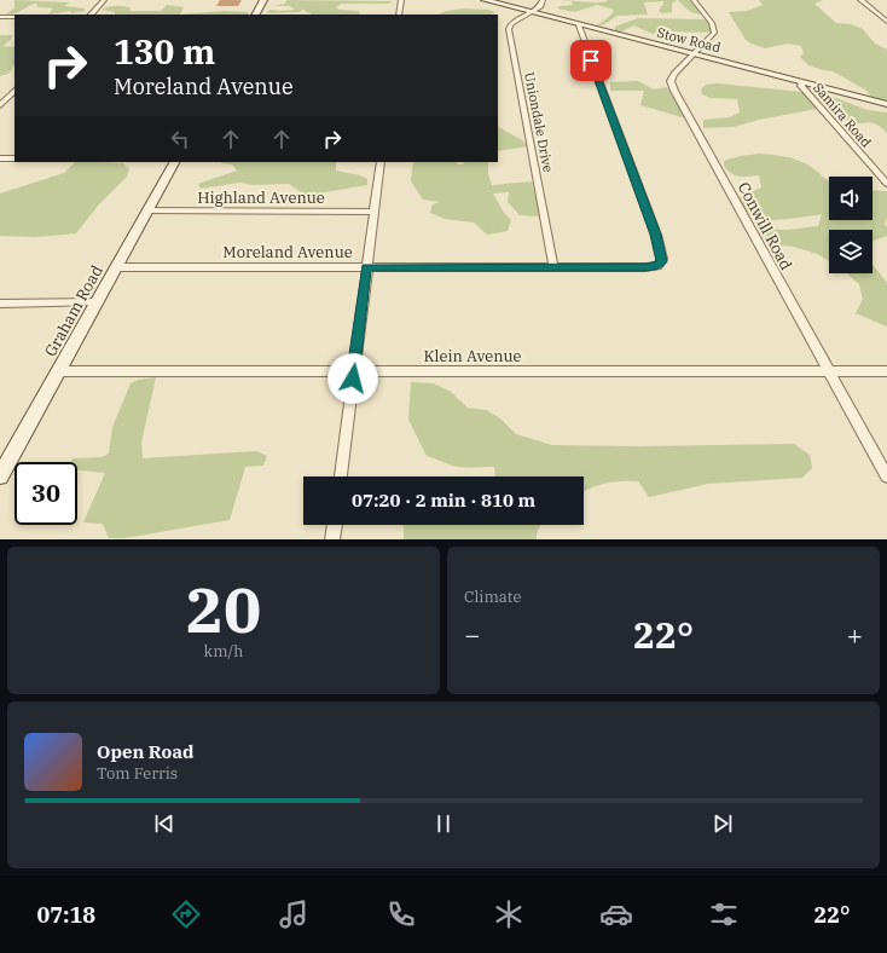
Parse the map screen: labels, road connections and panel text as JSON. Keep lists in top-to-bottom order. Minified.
{"streets":{"street":["Stow Road","Samira Road","Uniondale Drive","Highland Avenue","Conwill Road","Moreland Avenue","Graham Road","Klein Avenue"]},"crossings":[["Stow Road","Samira Road"],["Stow Road","Uniondale Drive"],["Stow Road","Conwill Road"],["Stow Road","Moreland Avenue"],["Uniondale Drive","Moreland Avenue"],["Highland Avenue","Graham Road"],["Conwill Road","Klein Avenue"],["Moreland Avenue","Graham Road"],["Graham Road","Klein Avenue"]],"page":{"turn":["130 m","Moreland Avenue"],"limit":"30","trip":"07:20 · 2 min · 810 m","tile":[["20","km/h"],"Climate"],"heat":["−","22°","+"],"song":["Open Road","Tom Ferris"],"tabs":["07:18","22°"]}}
